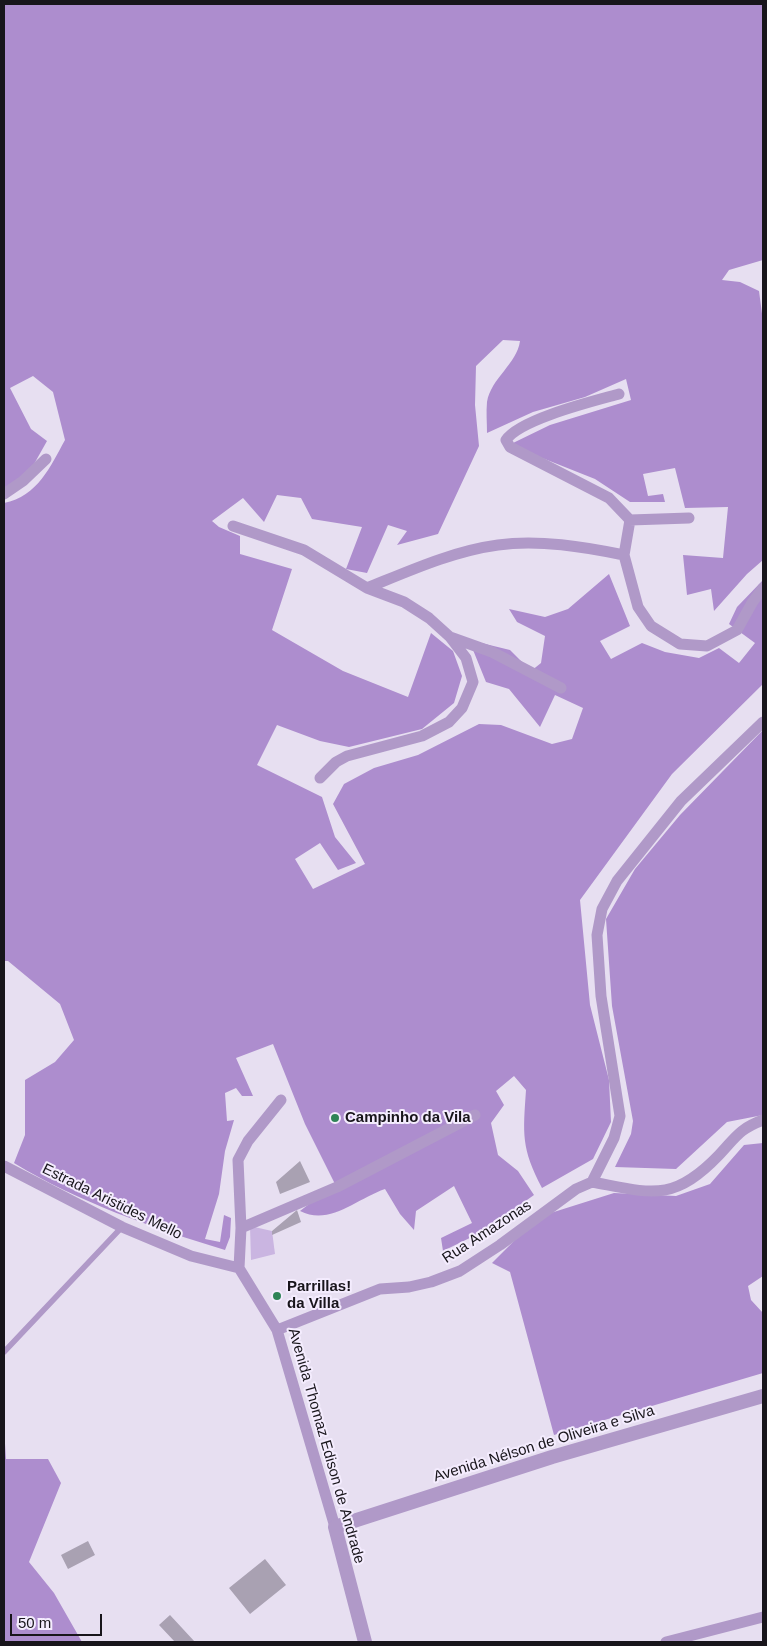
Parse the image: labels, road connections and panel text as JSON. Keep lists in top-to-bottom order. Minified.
{"streets":{"street":["Estrada Aristides Mello","Rua Amazonas","Avenida Nélson de Oliveira e Silva","Avenida Thomaz Edison de Andrade"]},"crossings":[["Estrada Aristides Mello","Avenida Thomaz Edison de Andrade"],["Rua Amazonas","Avenida Thomaz Edison de Andrade"],["Avenida Nélson de Oliveira e Silva","Avenida Thomaz Edison de Andrade"]],"places":["Campinho da Vila","Parrillas! da Villa"],"scale_bar":"50 m"}
